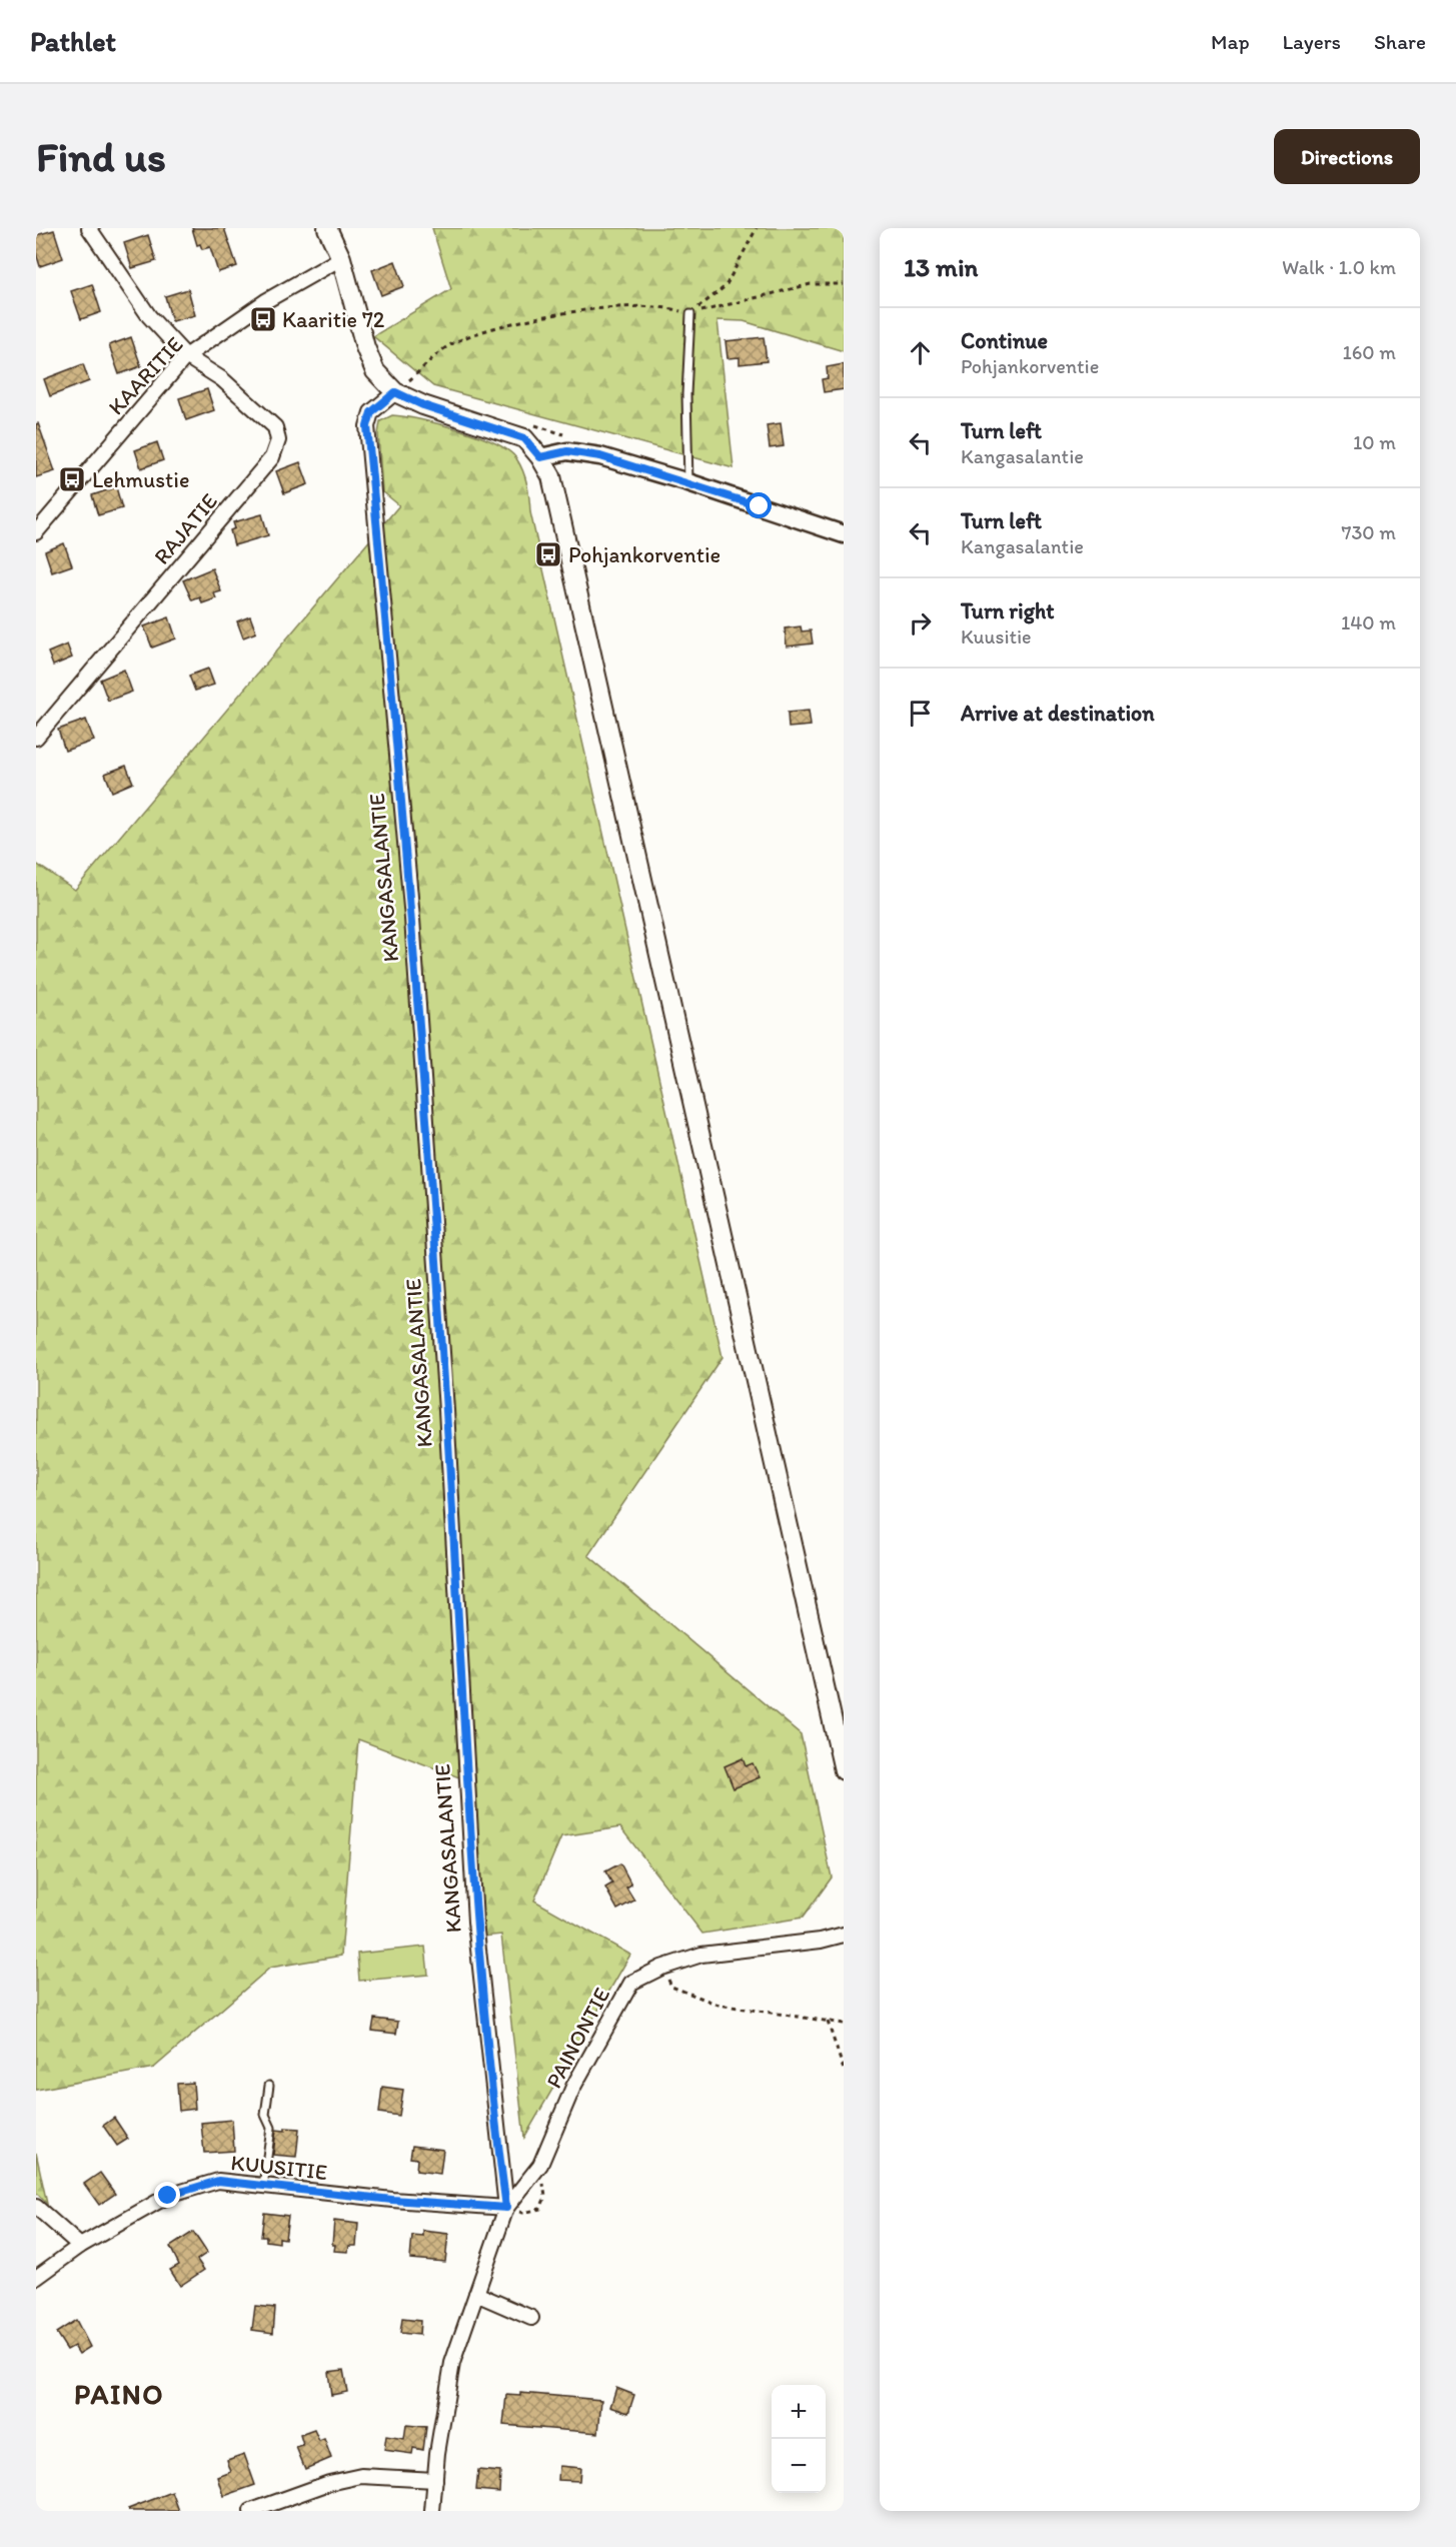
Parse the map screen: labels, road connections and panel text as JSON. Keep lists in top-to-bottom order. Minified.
{"streets":{"street":["KAARITIE","RAJATIE","KANGASALANTIE","PAINONTIE","KUUSITIE"]},"crossings":[["KAARITIE","RAJATIE"],["KANGASALANTIE","PAINONTIE"],["KANGASALANTIE","KUUSITIE"],["PAINONTIE","KUUSITIE"]],"districts":["PAINO"],"places":{"bus stop":["Kaaritie 72","Lehmustie","Pohjankorventie"]},"page":{"header":"Pathlet","nav":["Map","Layers","Share"],"buttons":"Directions","title":"Find us","heading":["13 min","Walk · 1.0 km"],"list":[["Continue","Pohjankorventie","160 m"],["Turn left","Kangasalantie","10 m"],["Turn left","Kangasalantie","730 m"],["Turn right","Kuusitie","140 m"],"Arrive at destination"],"map_buttons":["+","−"]}}
